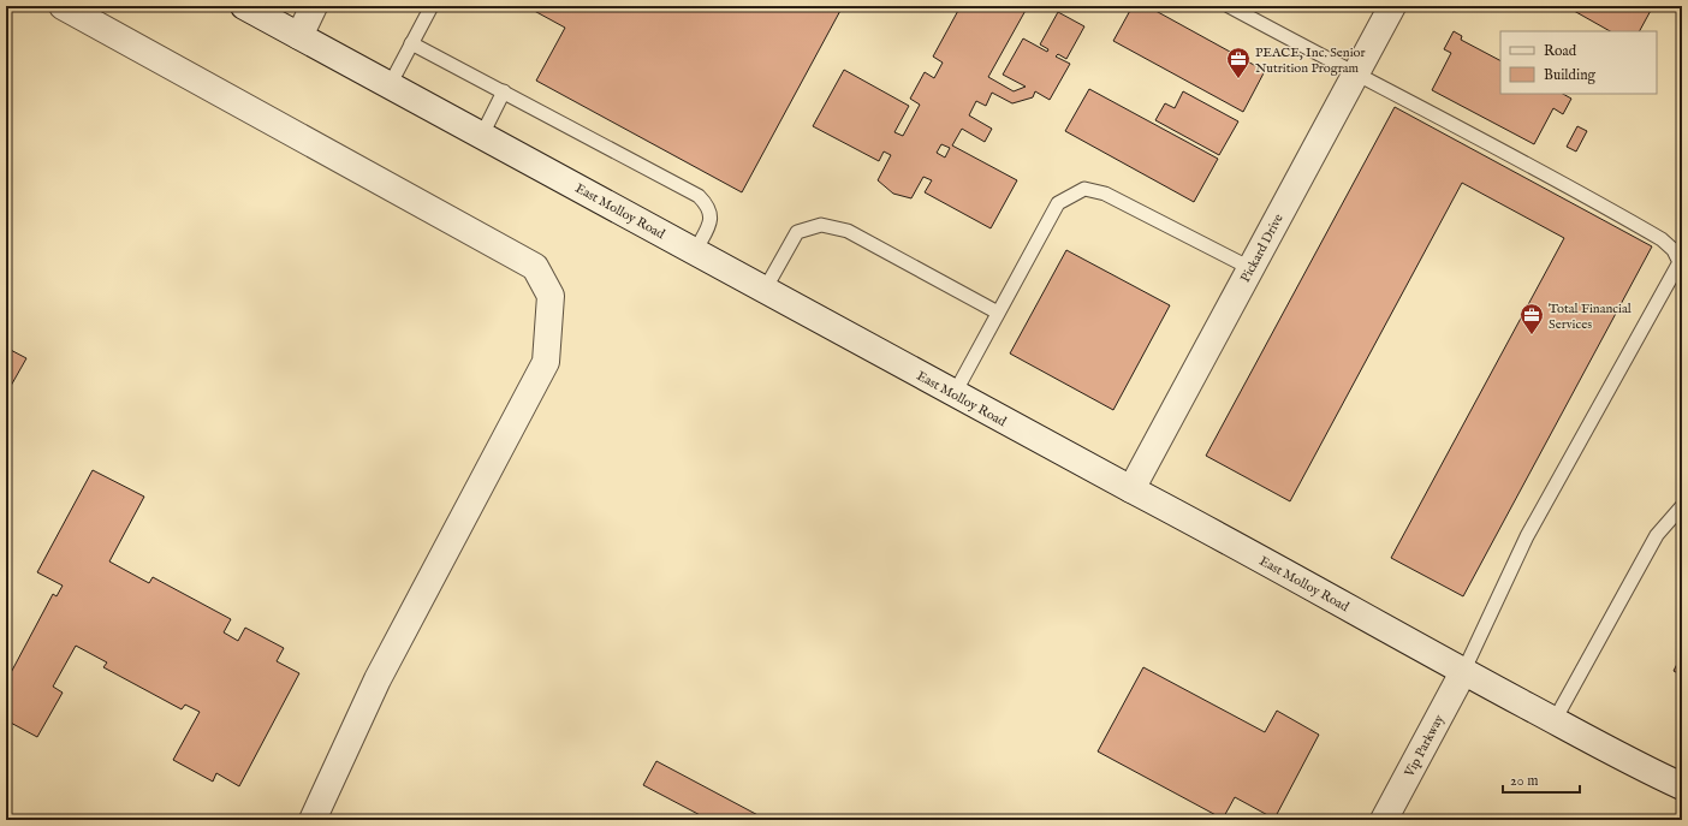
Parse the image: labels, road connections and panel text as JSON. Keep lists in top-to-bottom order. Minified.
{"streets":{"street":["East Molloy Road","Pickard Drive","Vip Parkway"]},"crossings":[["East Molloy Road","Pickard Drive"],["East Molloy Road","Vip Parkway"]],"places":{"office":["PEACE, Inc. Senior Nutrition Program","Total Financial Services"]},"legend":["Road","Building"],"scale_bar":"20 m"}
